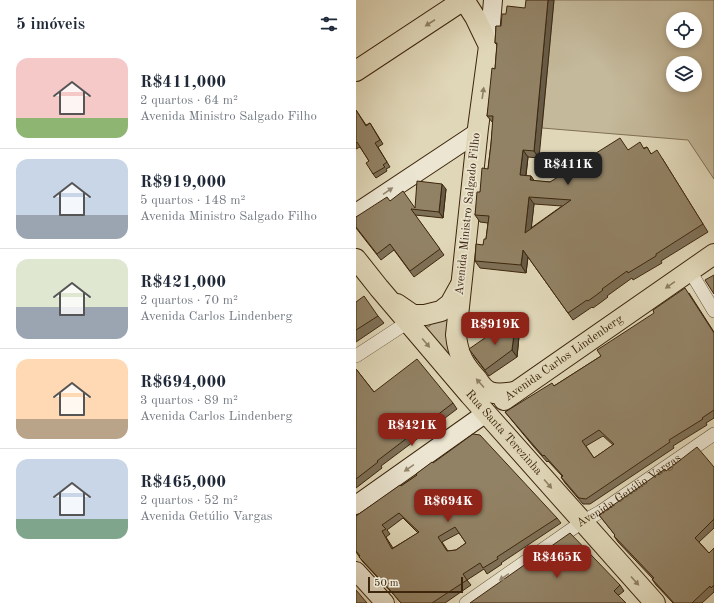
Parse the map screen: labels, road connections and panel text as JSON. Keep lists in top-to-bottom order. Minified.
{"streets":{"main road":["Avenida Ministro Salgado Filho","Avenida Carlos Lindenberg","Rua Santa Terezinha"],"street":["Avenida Getúlio Vargas"]},"crossings":[["Avenida Ministro Salgado Filho","Avenida Carlos Lindenberg"],["Avenida Carlos Lindenberg","Rua Santa Terezinha"],["Rua Santa Terezinha","Avenida Getúlio Vargas"]],"one_way":["Avenida Ministro Salgado Filho","Avenida Carlos Lindenberg","Rua Santa Terezinha","Avenida Getúlio Vargas"],"scale_bar":"50 m","page":{"heading":"5 imóveis","list":[{"name":"R$411,000","note":"2 quartos · 64 m² · Avenida Ministro Salgado Filho"},{"name":"R$919,000","note":"5 quartos · 148 m² · Avenida Ministro Salgado Filho"},{"name":"R$421,000","note":"2 quartos · 70 m² · Avenida Carlos Lindenberg"},{"name":"R$694,000","note":"3 quartos · 89 m² · Avenida Carlos Lindenberg"},{"name":"R$465,000","note":"2 quartos · 52 m² · Avenida Getúlio Vargas"}],"price":["R$411K","R$919K","R$421K","R$694K","R$465K"],"scale":"50 m"}}
